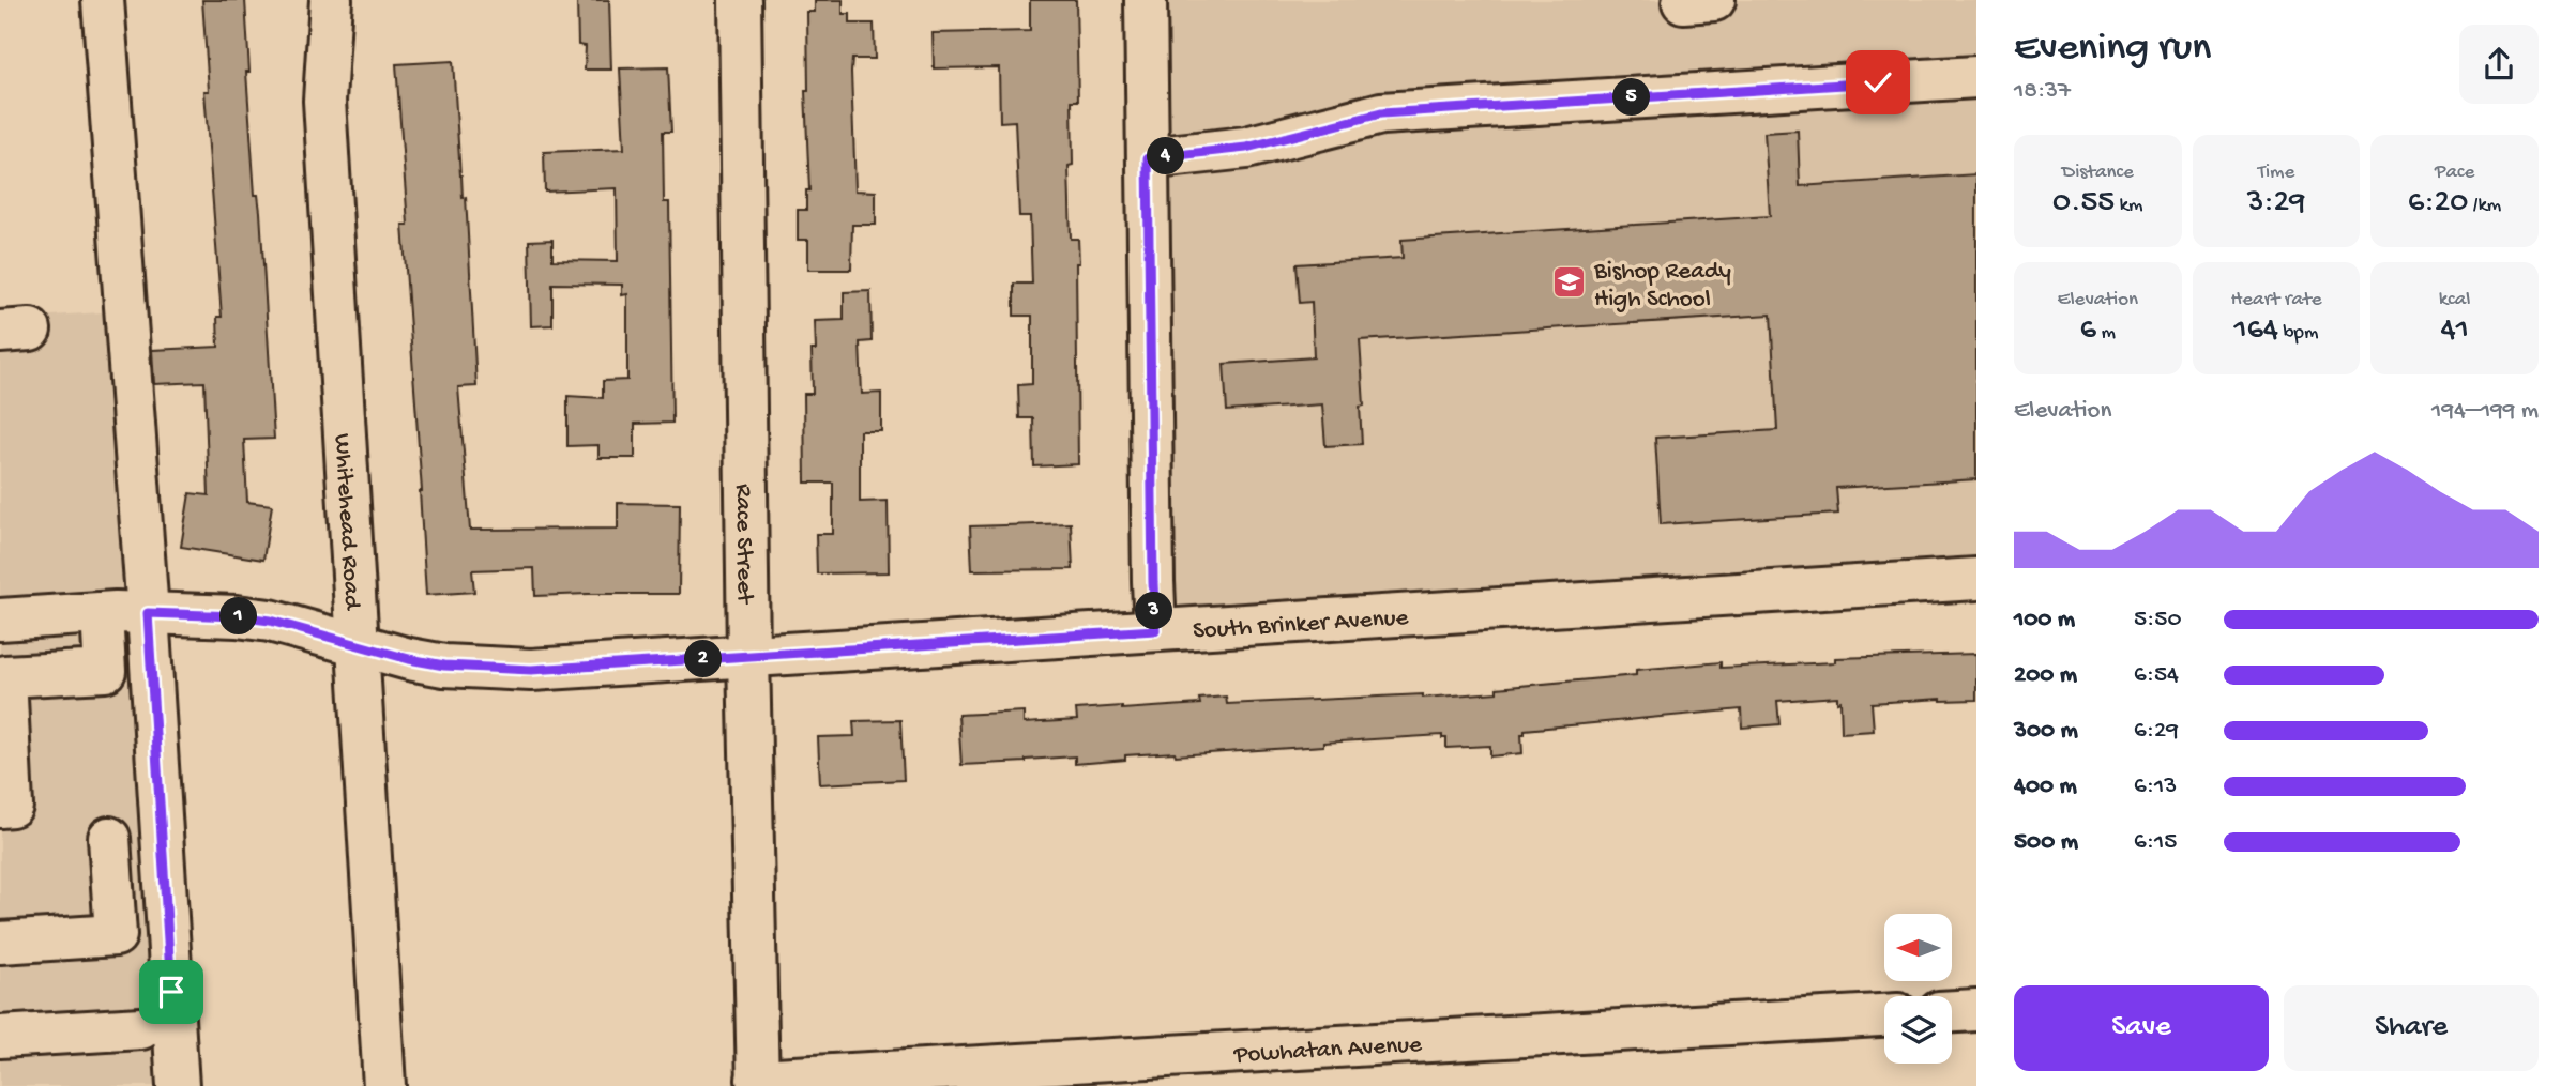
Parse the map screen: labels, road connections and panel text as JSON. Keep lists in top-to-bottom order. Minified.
{"streets":{"street":["Whitehead Road","Race Street","South Brinker Avenue","Powhatan Avenue"]},"crossings":[["Whitehead Road","South Brinker Avenue"],["Race Street","South Brinker Avenue"],["Race Street","Powhatan Avenue"]],"places":{"school or university":["Bishop Ready High School"]},"north":"left","page":{"heading":["Evening run","18:37"],"pins":["5","4","3","1","2"],"stats":[["Distance","0.55 km"],["Time","3:29"],["Pace","6:20 /km"],["Elevation","6 m"],["Heart rate","164 bpm"],["kcal","41"]],"chart":["Elevation","194–199 m"],"list":[{"name":"100 m","note":"5:50"},{"name":"200 m","note":"6:54"},{"name":"300 m","note":"6:29"},{"name":"400 m","note":"6:13"},{"name":"500 m","note":"6:15"}],"buttons":["Save","Share"]}}
